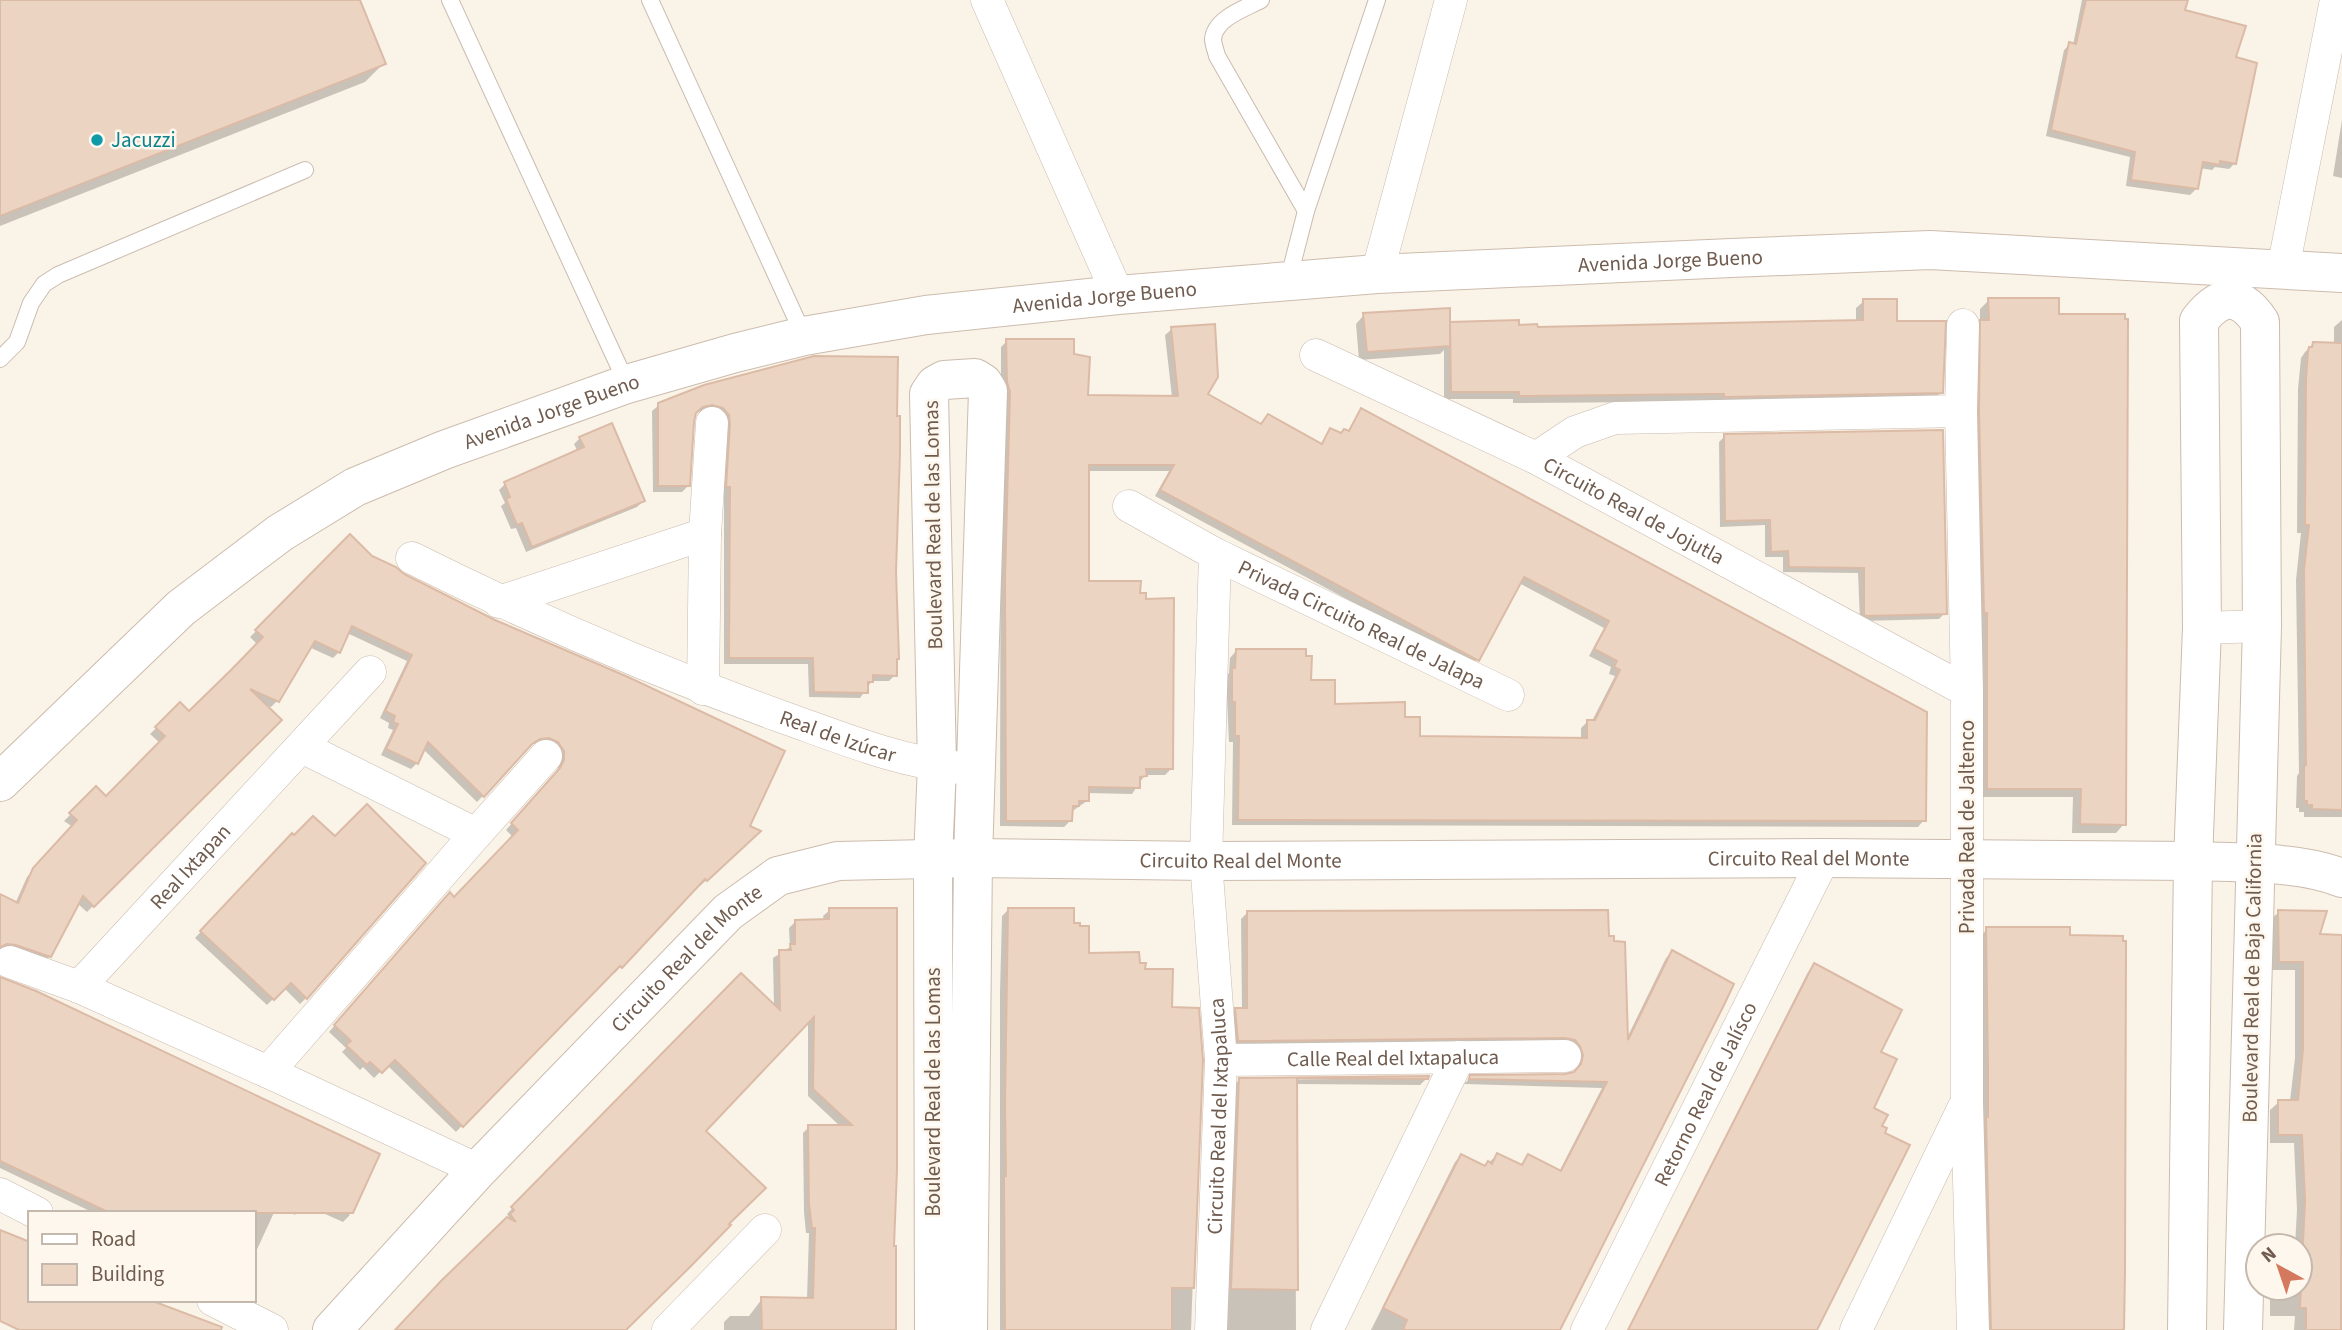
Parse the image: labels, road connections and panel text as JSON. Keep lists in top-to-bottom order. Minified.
{"streets":{"street":["Avenida Jorge Bueno","Circuito Real de Jojutla","Boulevard Real de las Lomas","Privada Circuito Real de Jalapa","Real de Izúcar","Privada Real de Jaltenco","Circuito Real del Monte","Real Ixtapan","Boulevard Real de Baja California","Calle Real del Ixtapaluca","Retorno Real de Jalísco","Circuito Real del Ixtapaluca"]},"crossings":[["Circuito Real de Jojutla","Privada Real de Jaltenco"],["Boulevard Real de las Lomas","Real de Izúcar"],["Boulevard Real de las Lomas","Circuito Real del Monte"],["Privada Circuito Real de Jalapa","Circuito Real del Monte"],["Privada Circuito Real de Jalapa","Circuito Real del Ixtapaluca"],["Privada Real de Jaltenco","Circuito Real del Monte"],["Circuito Real del Monte","Boulevard Real de Baja California"],["Circuito Real del Monte","Retorno Real de Jalísco"],["Circuito Real del Monte","Circuito Real del Ixtapaluca"],["Calle Real del Ixtapaluca","Circuito Real del Ixtapaluca"]],"places":["Jacuzzi"],"legend":["Road","Building"],"north":"top left"}
